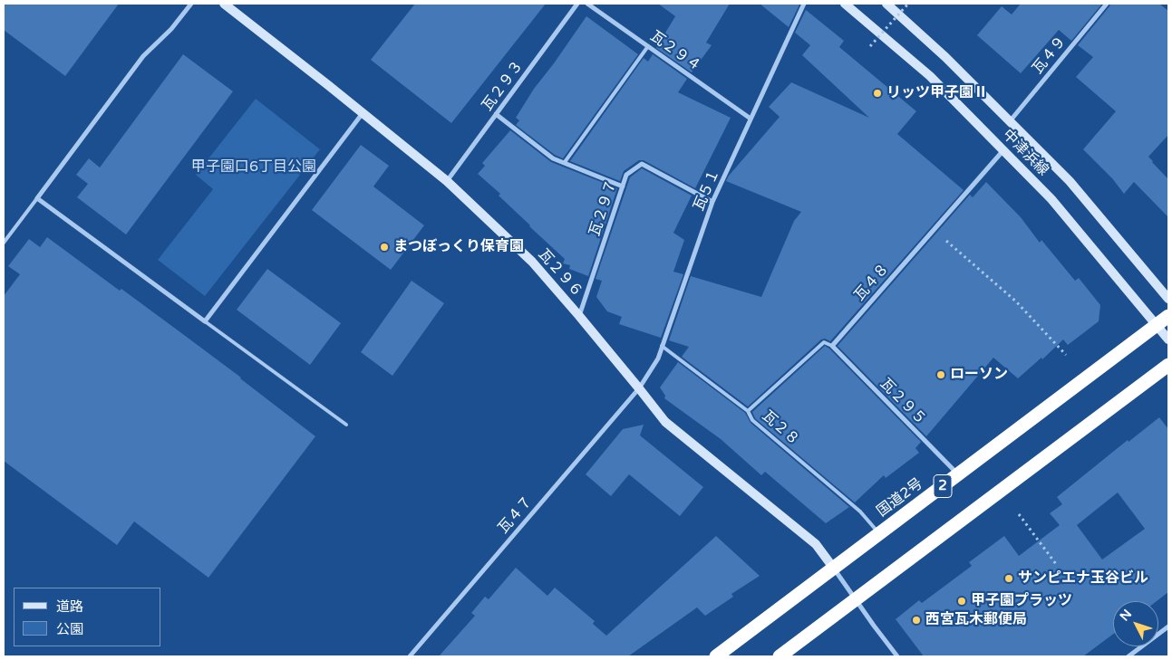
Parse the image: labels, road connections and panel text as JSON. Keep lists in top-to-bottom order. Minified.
{"streets":{"highway":["2","国道2号"],"street":["瓦２９４","瓦４９","瓦２９３","中津浜線","瓦５１","瓦２９７","瓦２９６","瓦４８","瓦２９５","瓦４７"],"lane":["瓦２８"]},"crossings":[["瓦２９４","瓦５１"],["瓦４９","中津浜線"],["瓦２９３","瓦２９６"],["中津浜線","瓦４８"],["中津浜線","国道2号"],["瓦５１","瓦２９７"],["瓦５１","瓦２９６"],["瓦５１","瓦２８"],["瓦５１","瓦４７"],["瓦２９７","瓦２９６"],["瓦２９６","国道2号"],["瓦２９６","瓦４７"],["瓦４８","瓦２９５"],["瓦２９５","国道2号"],["瓦２８","国道2号"]],"parks":["甲子園口6丁目公園"],"places":["リッツ甲子園Ⅱ","まつぼっくり保育園","ローソン","サンピエナ玉谷ビル","甲子園プラッツ","西宮瓦木郵便局"],"legend":["道路","公園"],"north":"top left"}
